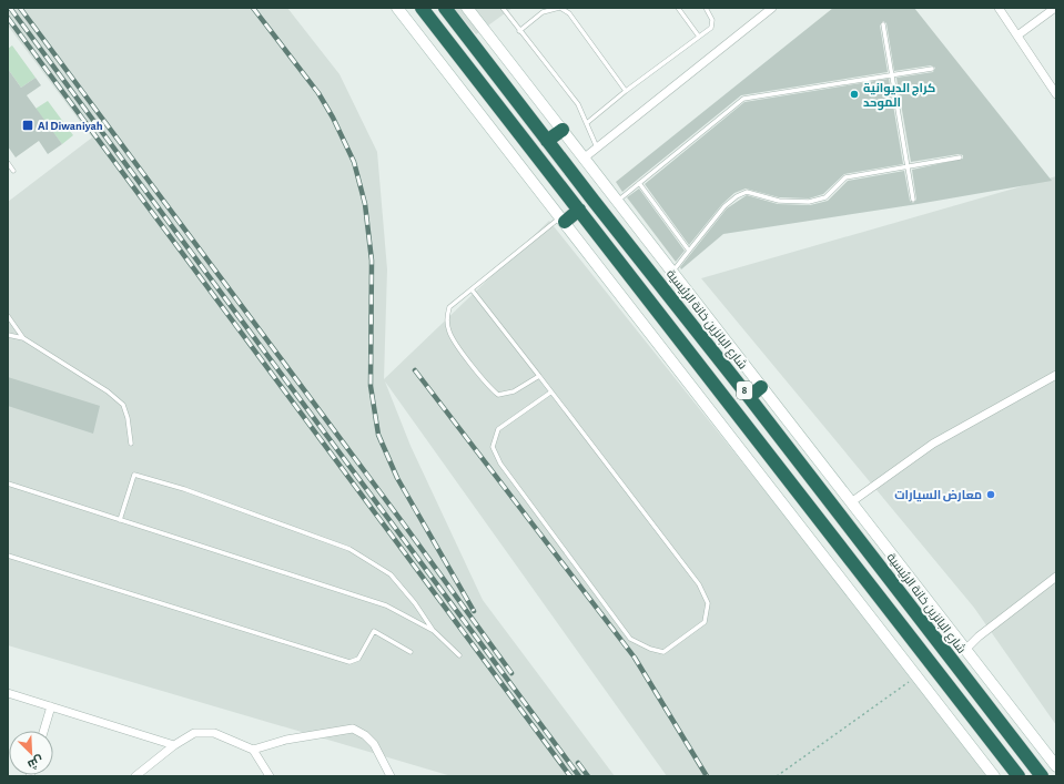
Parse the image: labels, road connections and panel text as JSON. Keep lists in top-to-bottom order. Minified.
{"streets":{"highway":["شارع البانزين خانة الرئيسية","8"]},"places":{"other":["كراج الديوانية الموحد","معارض السيارات"],"transit":["Al Diwaniyah"]},"north":"bottom right"}
